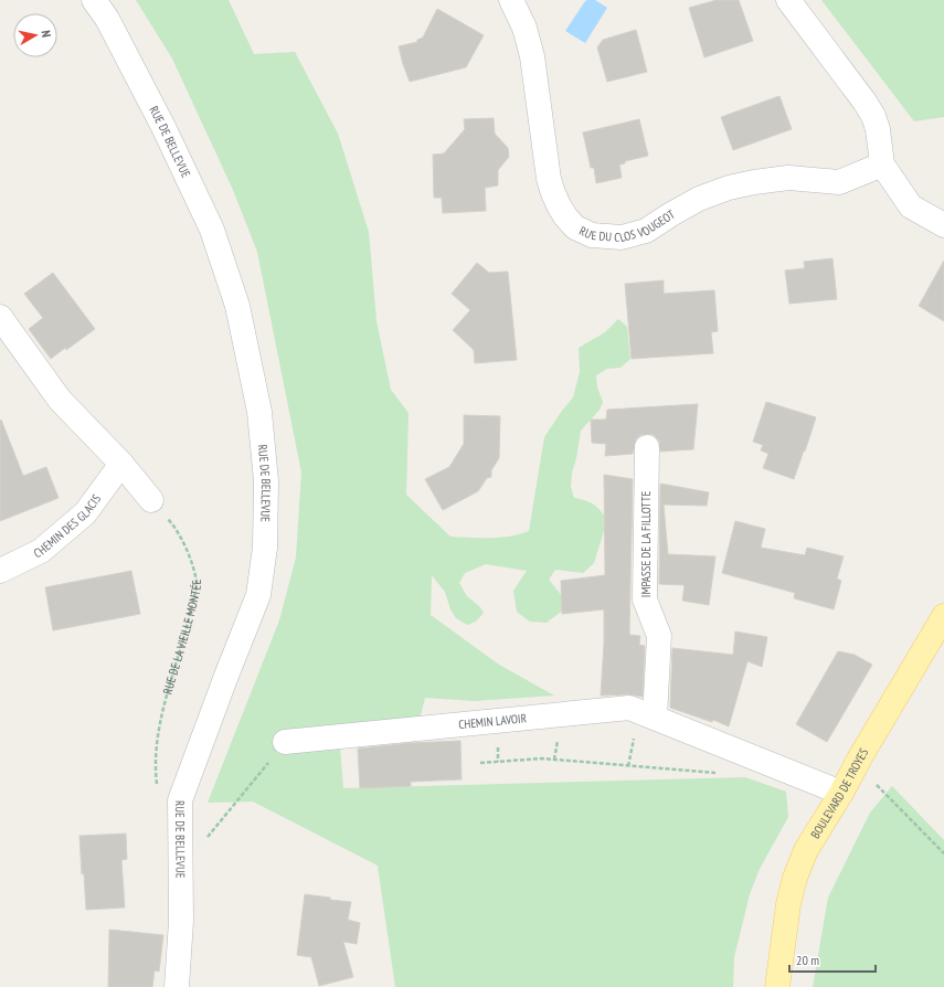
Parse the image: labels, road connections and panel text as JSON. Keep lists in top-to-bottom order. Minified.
{"streets":{"main road":["BOULEVARD DE TROYES"],"street":["RUE DE BELLEVUE","RUE DU CLOS VOUGEOT","CHEMIN DES GLACIS","IMPASSE DE LA FILLOTTE","CHEMIN LAVOIR"],"path":["RUE DE LA VIEILLE MONTÉE"]},"crossings":[["IMPASSE DE LA FILLOTTE","CHEMIN LAVOIR"],["CHEMIN LAVOIR","BOULEVARD DE TROYES"]],"scale_bar":"20 m","north":"right"}
